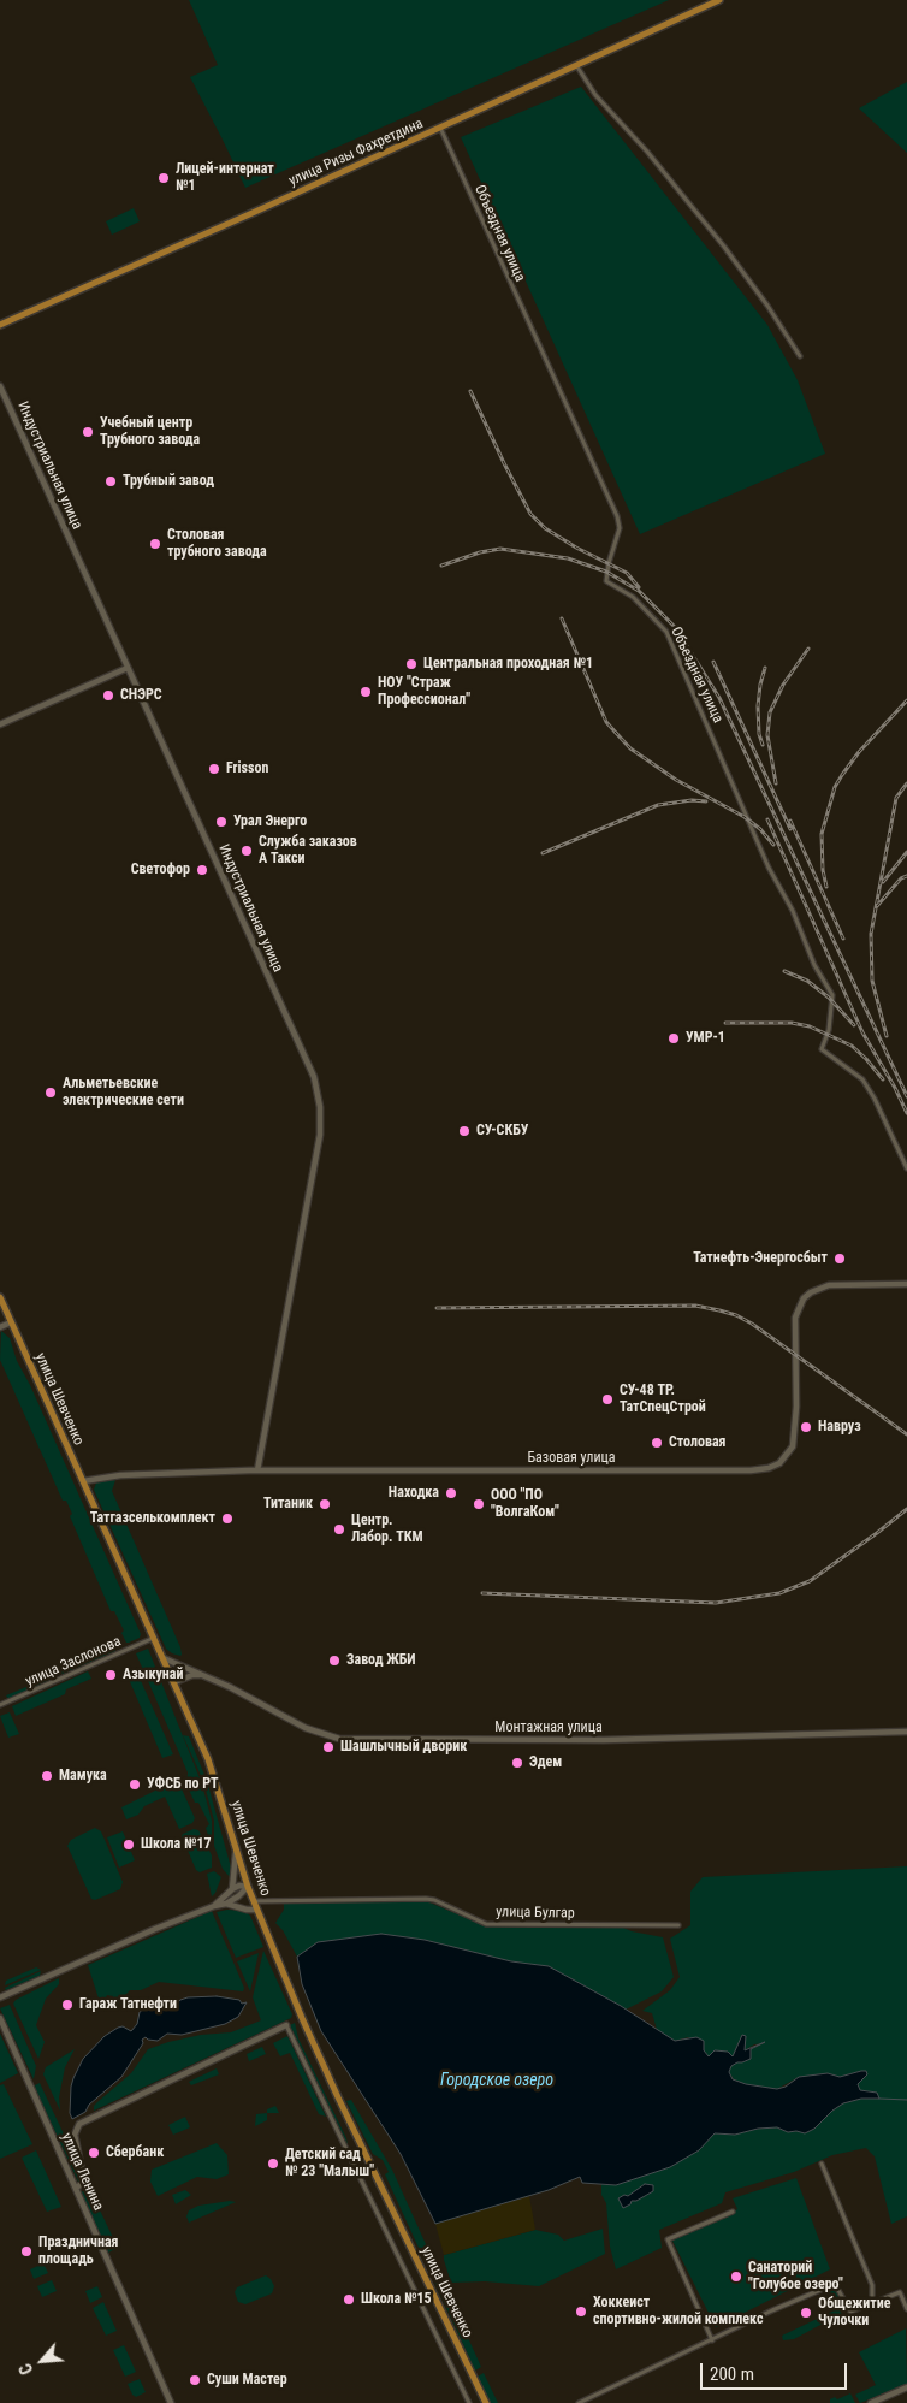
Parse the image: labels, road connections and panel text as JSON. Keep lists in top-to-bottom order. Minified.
{"streets":{"main road":["улица Ризы Фахретдина","улица Шевченко"],"street":["Объездная улица","Индустриальная улица","Базовая улица","улица Заслонова","Монтажная улица","улица Булгар","улица Ленина"]},"crossings":[["улица Ризы Фахретдина","Объездная улица"],["Индустриальная улица","Базовая улица"],["улица Шевченко","Базовая улица"],["улица Шевченко","улица Заслонова"],["улица Шевченко","Монтажная улица"],["улица Шевченко","улица Булгар"]],"water":["Городское озеро"],"places":["Лицей-интернат №1","Учебный центр Трубного завода","Трубный завод","Столовая трубного завода","Центральная проходная №1","НОУ \"Страж Профессионал\"","СНЭРС","Frisson","Урал Энерго","Служба заказов А Такси","Светофор","УМР-1","Альметьевские электрические сети","СУ-СКБУ","Татнефть-Энергосбыт","СУ-48 ТР. ТатСпецСтрой","Навруз","Столовая","Находка","Титаник","ООО \"ПО \"ВолгаКом\"","Татгазселькомплект","Центр. Лабор. ТКМ","Завод ЖБИ","Азыкунай","Шашлычный дворик","Эдем","Мамука","УФСБ по РТ","Школа №17","Гараж Татнефти","Сбербанк","Детский сад № 23 \"Малыш\"","Праздничная площадь","Санаторий \"Голубое озеро\"","Школа №15","Хоккеист спортивно-жилой комплекс","Общежитие Чулочки","Суши Мастер"],"scale_bar":"200 m","north":"bottom left"}
